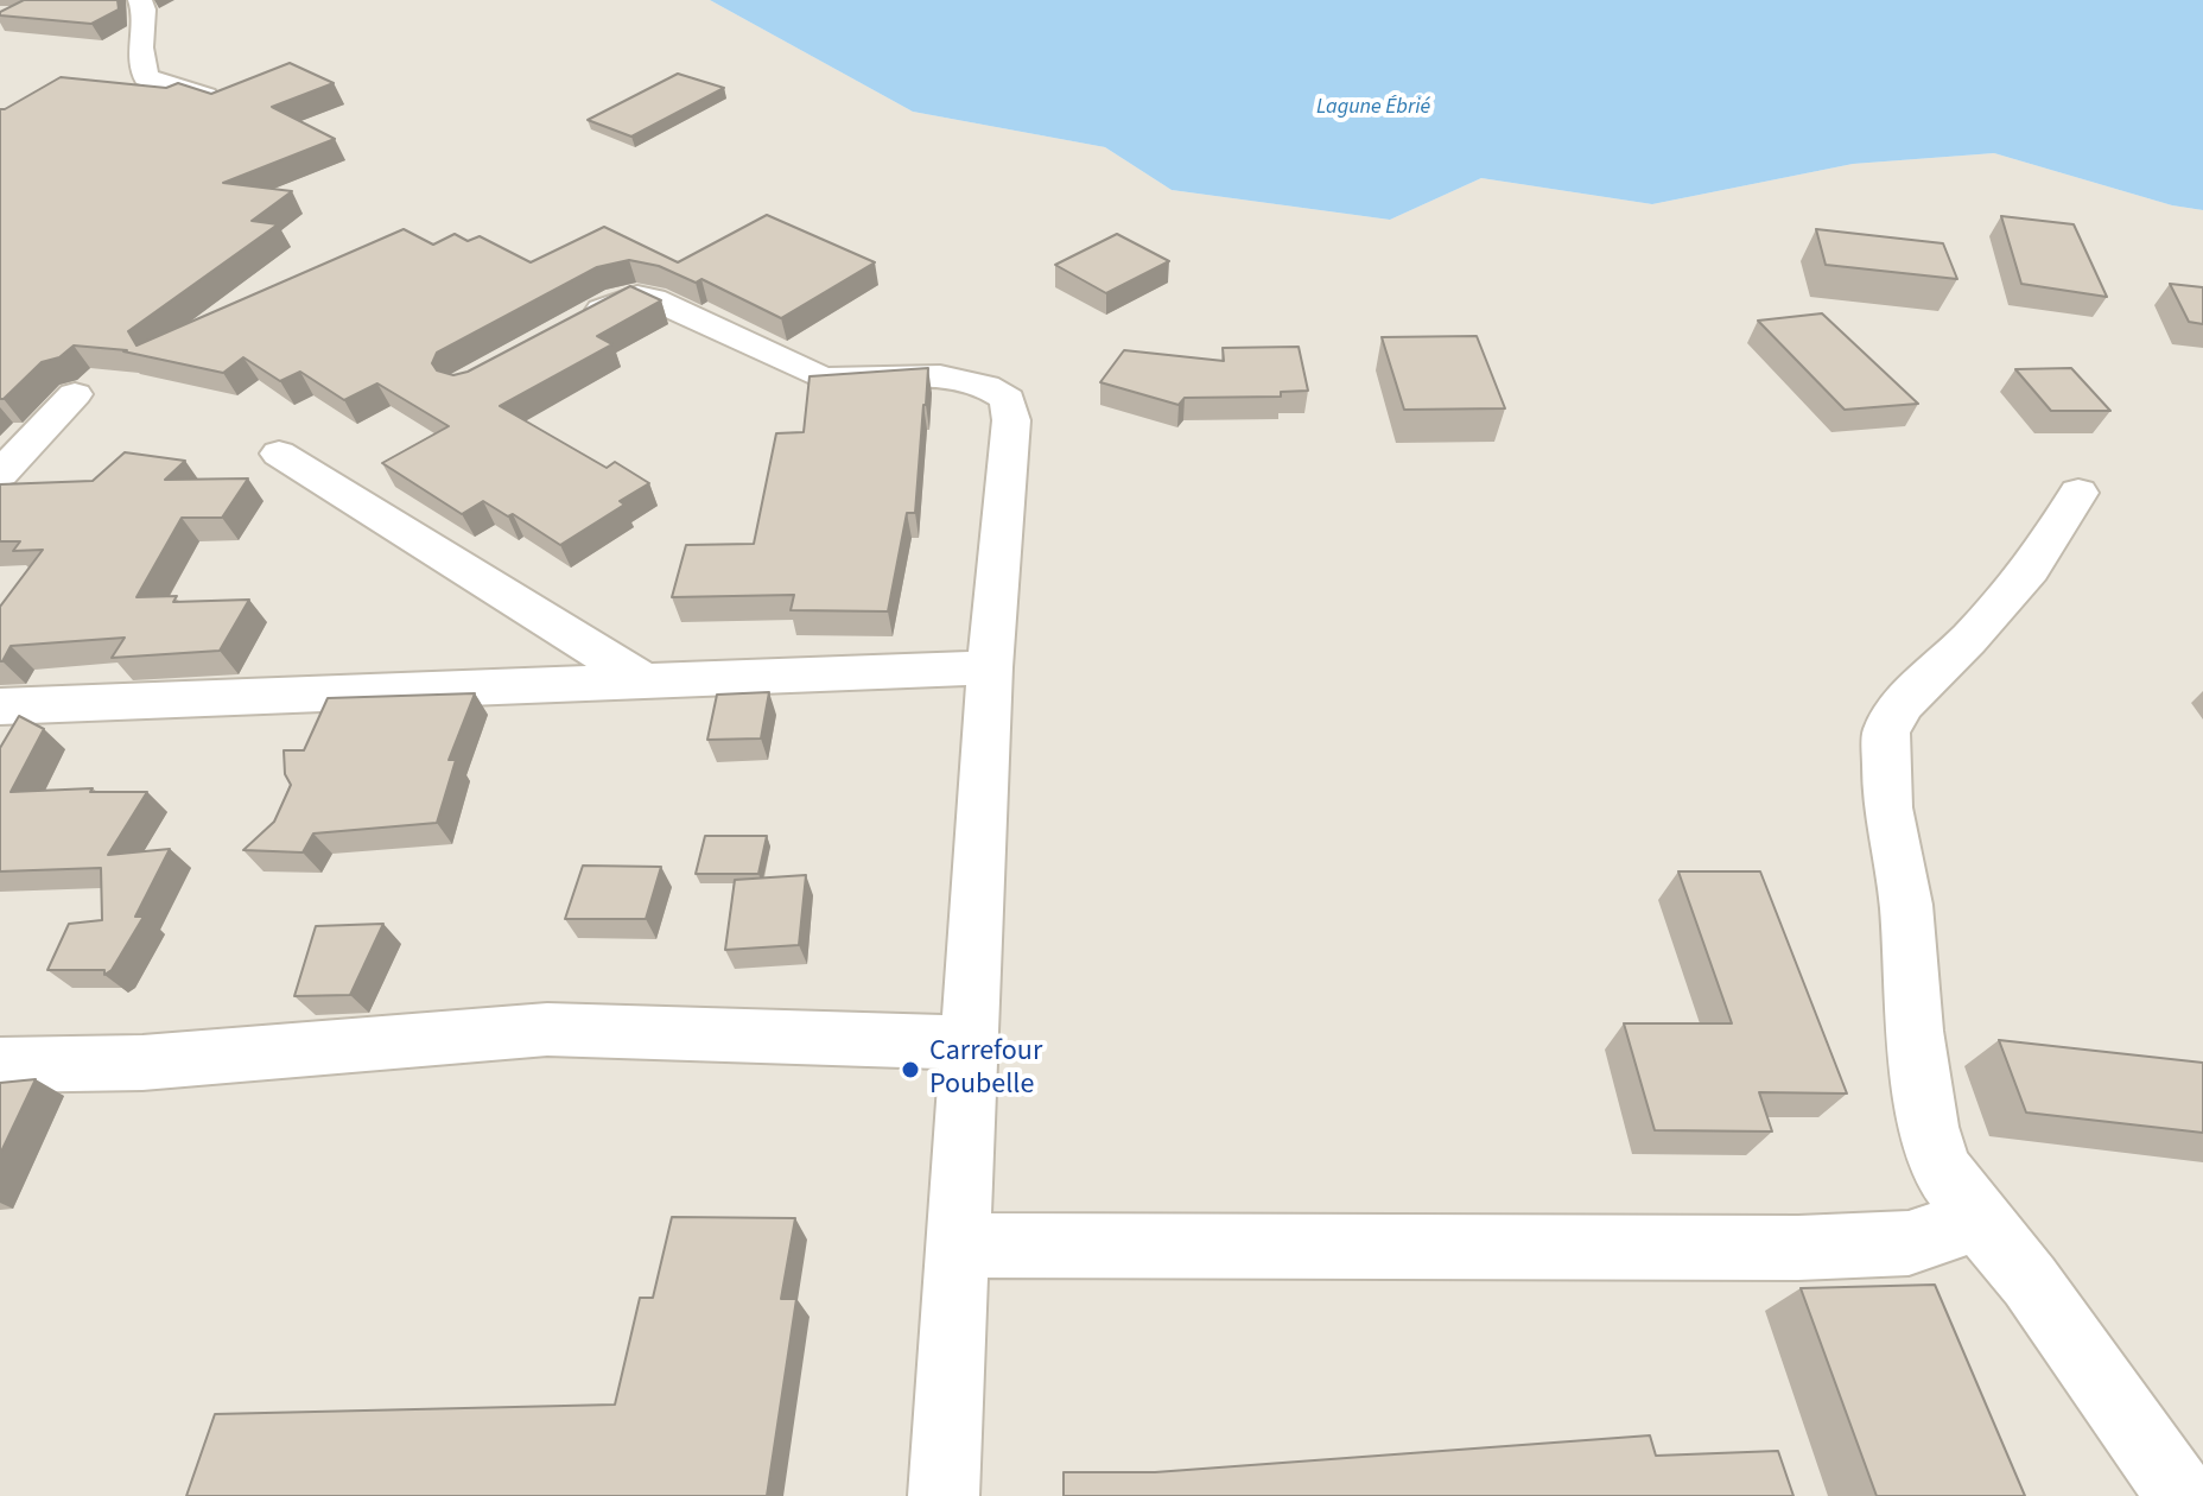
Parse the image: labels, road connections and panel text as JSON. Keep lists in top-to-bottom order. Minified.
{"water":["Lagune Ébrié"],"places":["Carrefour Poubelle"]}
